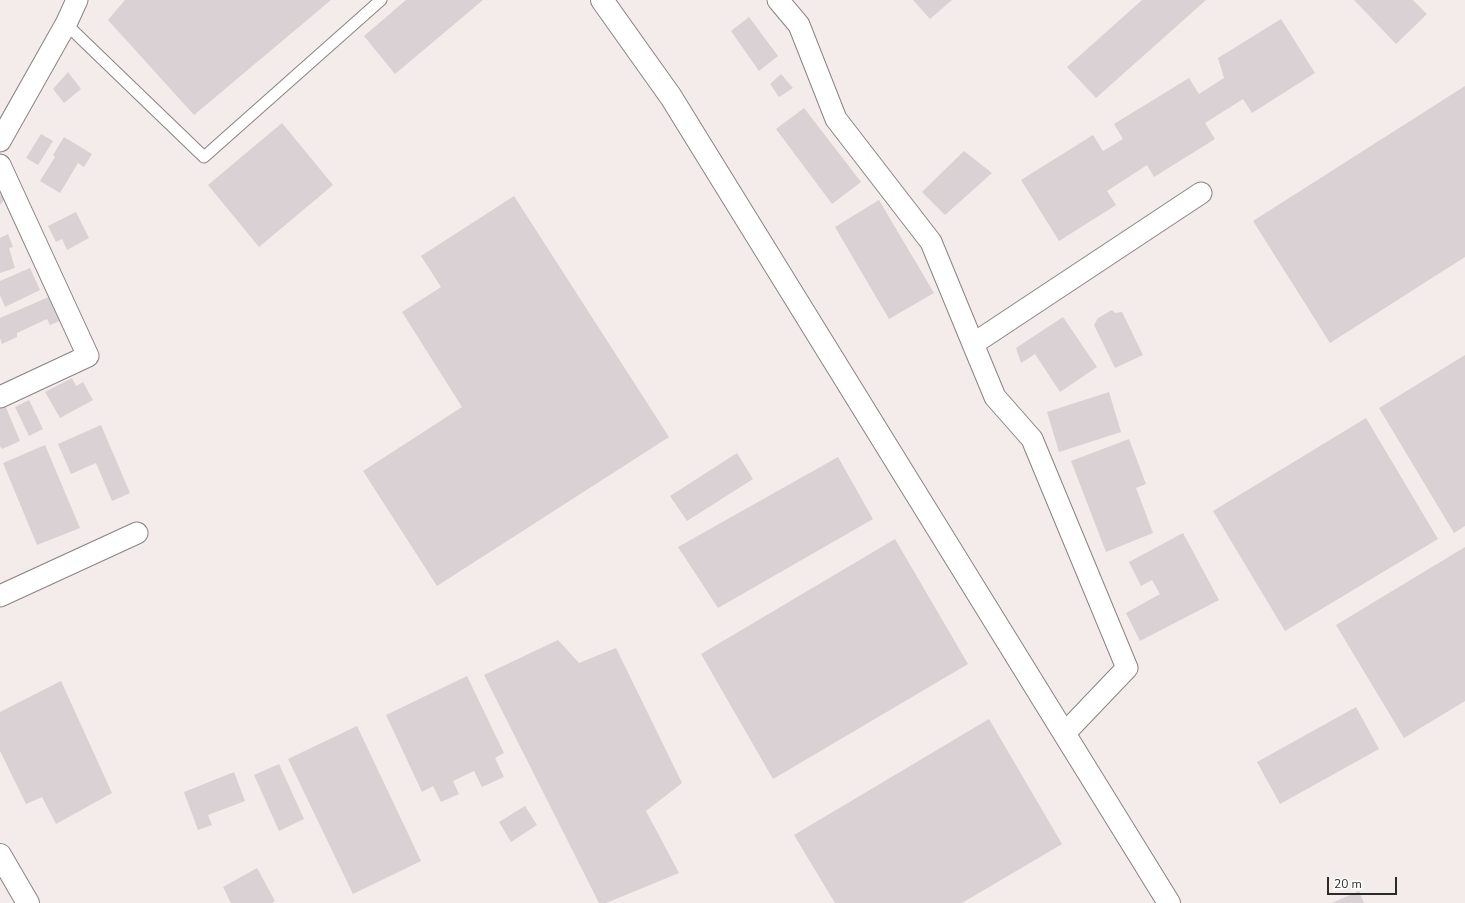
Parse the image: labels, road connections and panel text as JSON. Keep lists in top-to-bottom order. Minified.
{"scale_bar":"20 m"}
